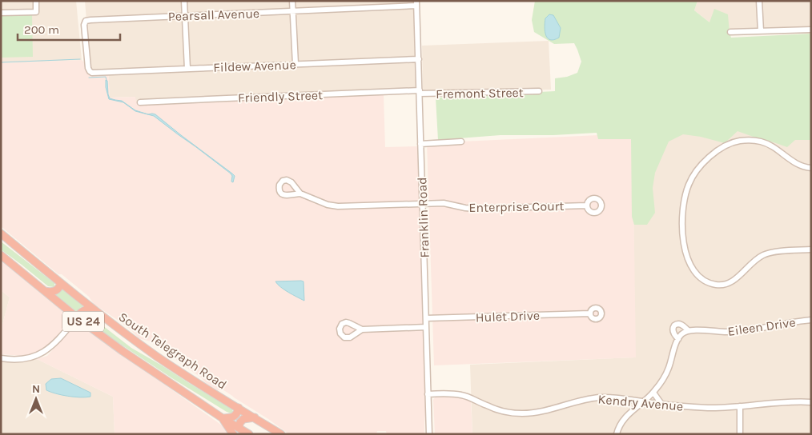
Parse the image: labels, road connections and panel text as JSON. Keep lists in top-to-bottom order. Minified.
{"streets":{"highway":["US 24","South Telegraph Road"],"street":["Pearsall Avenue","Fildew Avenue","Fremont Street","Friendly Street","Enterprise Court","Franklin Road","Hulet Drive","Eileen Drive","Kendry Avenue"]},"crossings":[["Pearsall Avenue","Fildew Avenue"],["Pearsall Avenue","Franklin Road"],["Fildew Avenue","Franklin Road"],["Fremont Street","Friendly Street"],["Fremont Street","Franklin Road"],["Friendly Street","Franklin Road"],["Enterprise Court","Franklin Road"],["Franklin Road","Hulet Drive"],["Franklin Road","Kendry Avenue"],["Eileen Drive","Kendry Avenue"]],"scale_bar":"200 m","north":"top"}
